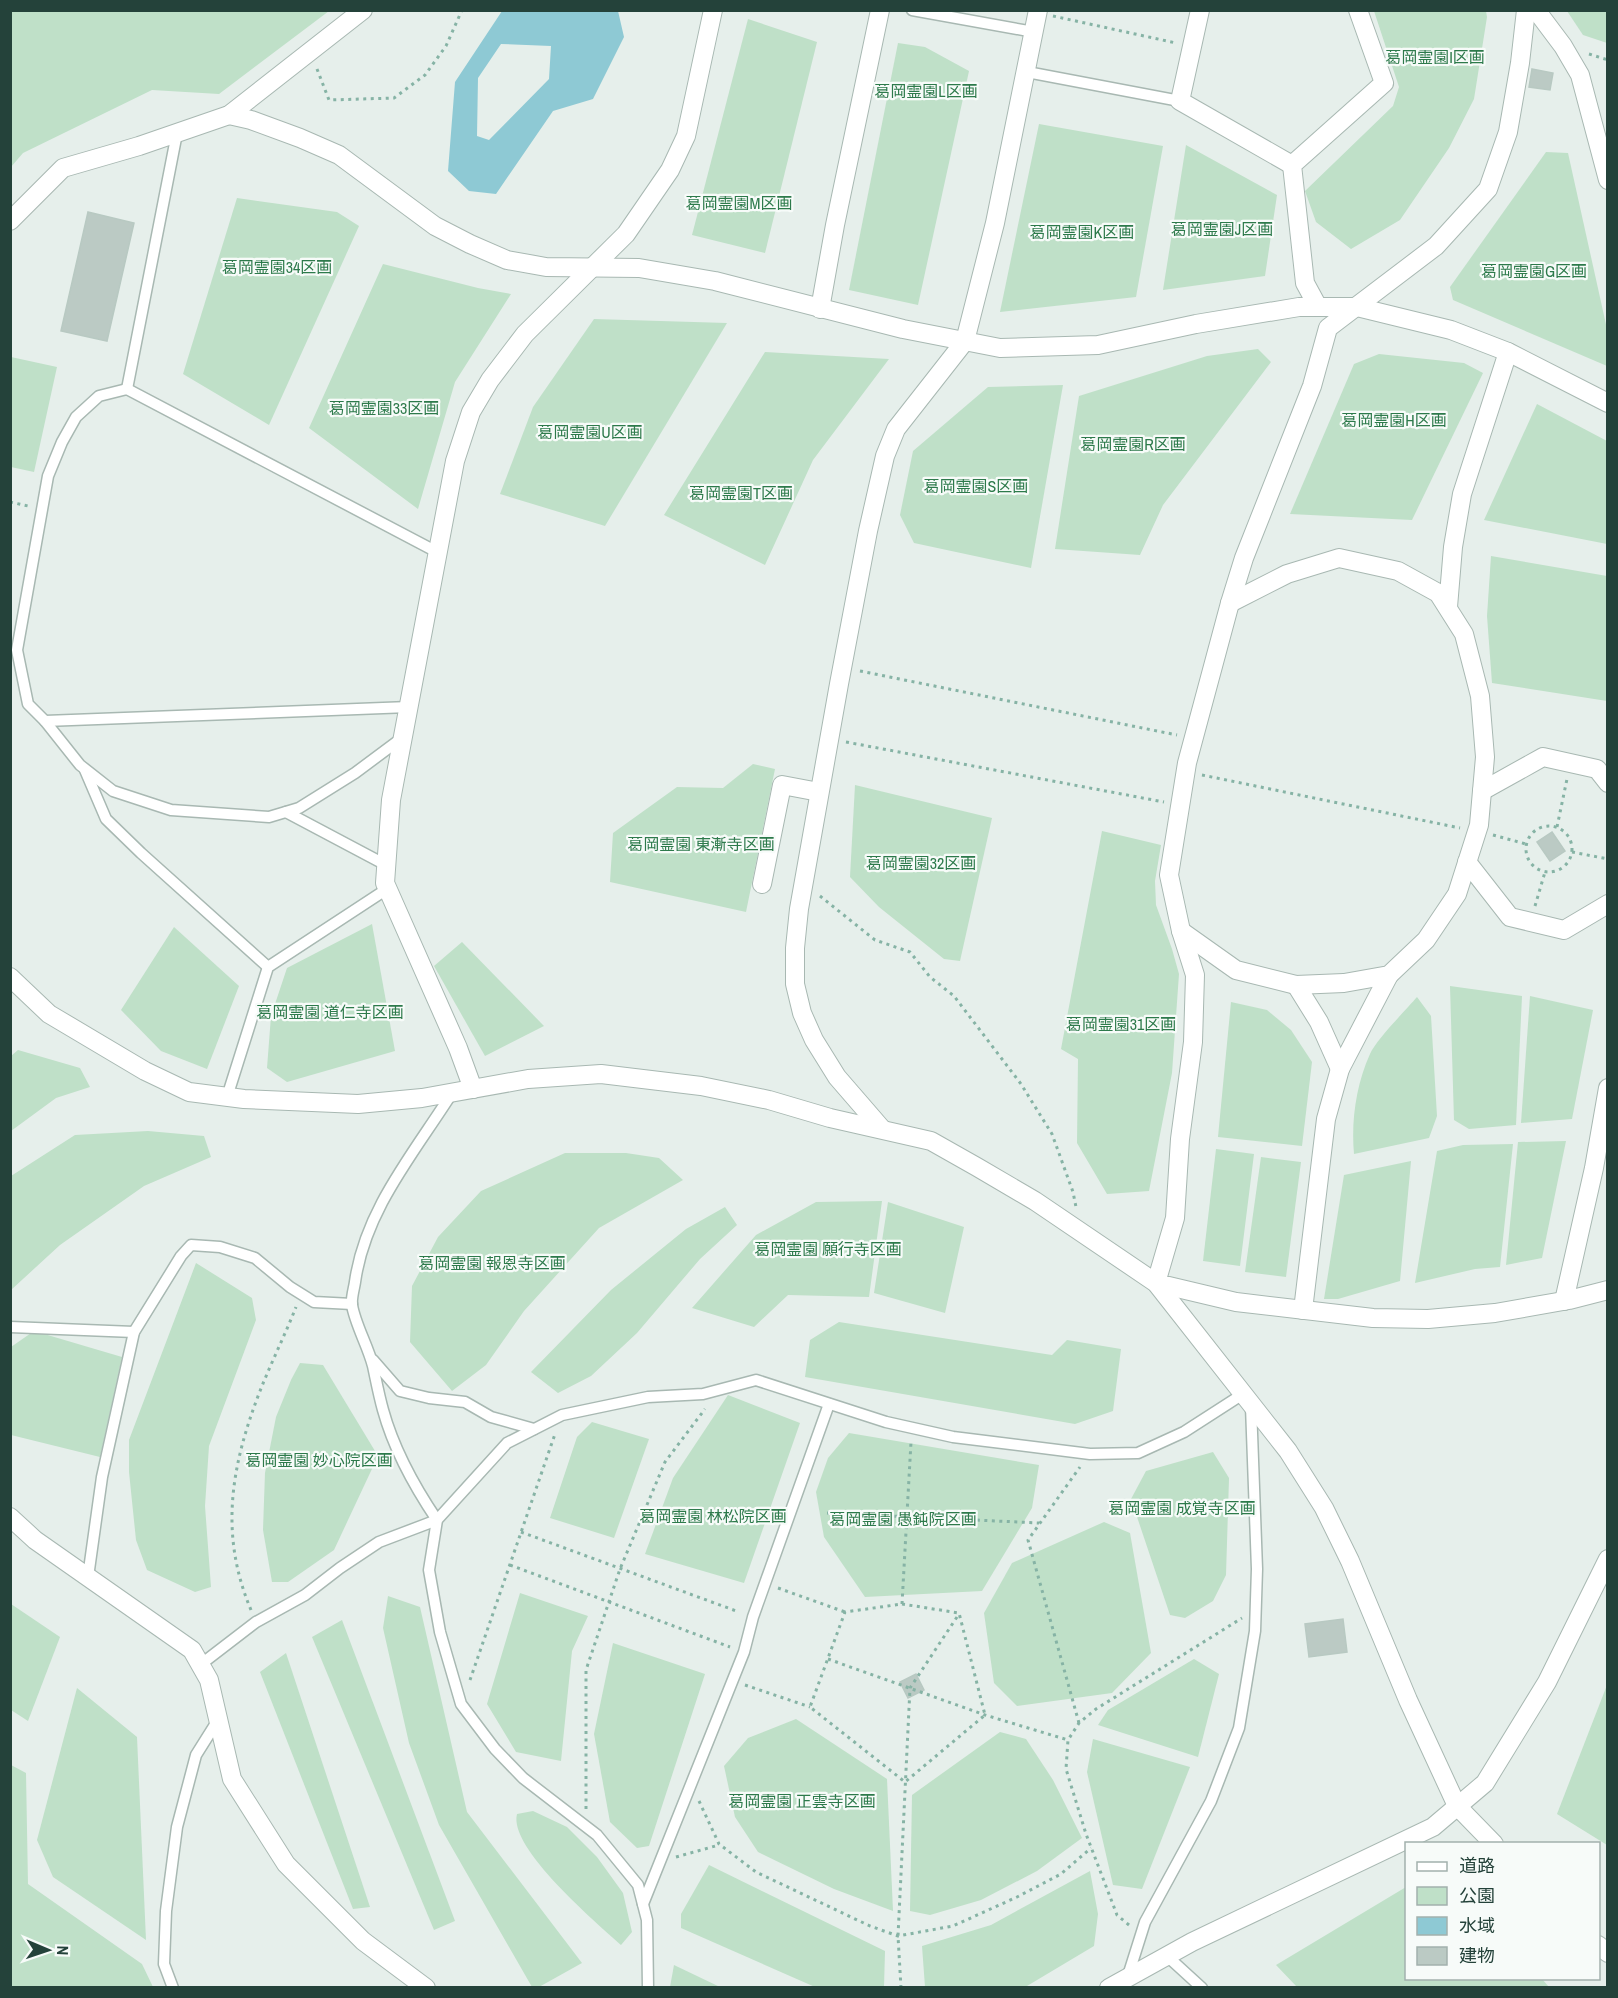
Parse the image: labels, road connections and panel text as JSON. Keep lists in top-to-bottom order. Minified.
{"parks":["葛岡霊園I区画","葛岡霊園L区画","葛岡霊園M区画","葛岡霊園J区画","葛岡霊園K区画","葛岡霊園34区画","葛岡霊園G区画","葛岡霊園33区画","葛岡霊園H区画","葛岡霊園U区画","葛岡霊園R区画","葛岡霊園S区画","葛岡霊園T区画","葛岡霊園 東漸寺区画","葛岡霊園32区画","葛岡霊園 道仁寺区画","葛岡霊園31区画","葛岡霊園 願行寺区画","葛岡霊園 報恩寺区画","葛岡霊園 妙心院区画","葛岡霊園 成覚寺区画","葛岡霊園 林松院区画","葛岡霊園 愚鈍院区画","葛岡霊園 正雲寺区画"],"legend":["道路","公園","水域","建物"],"north":"right"}
